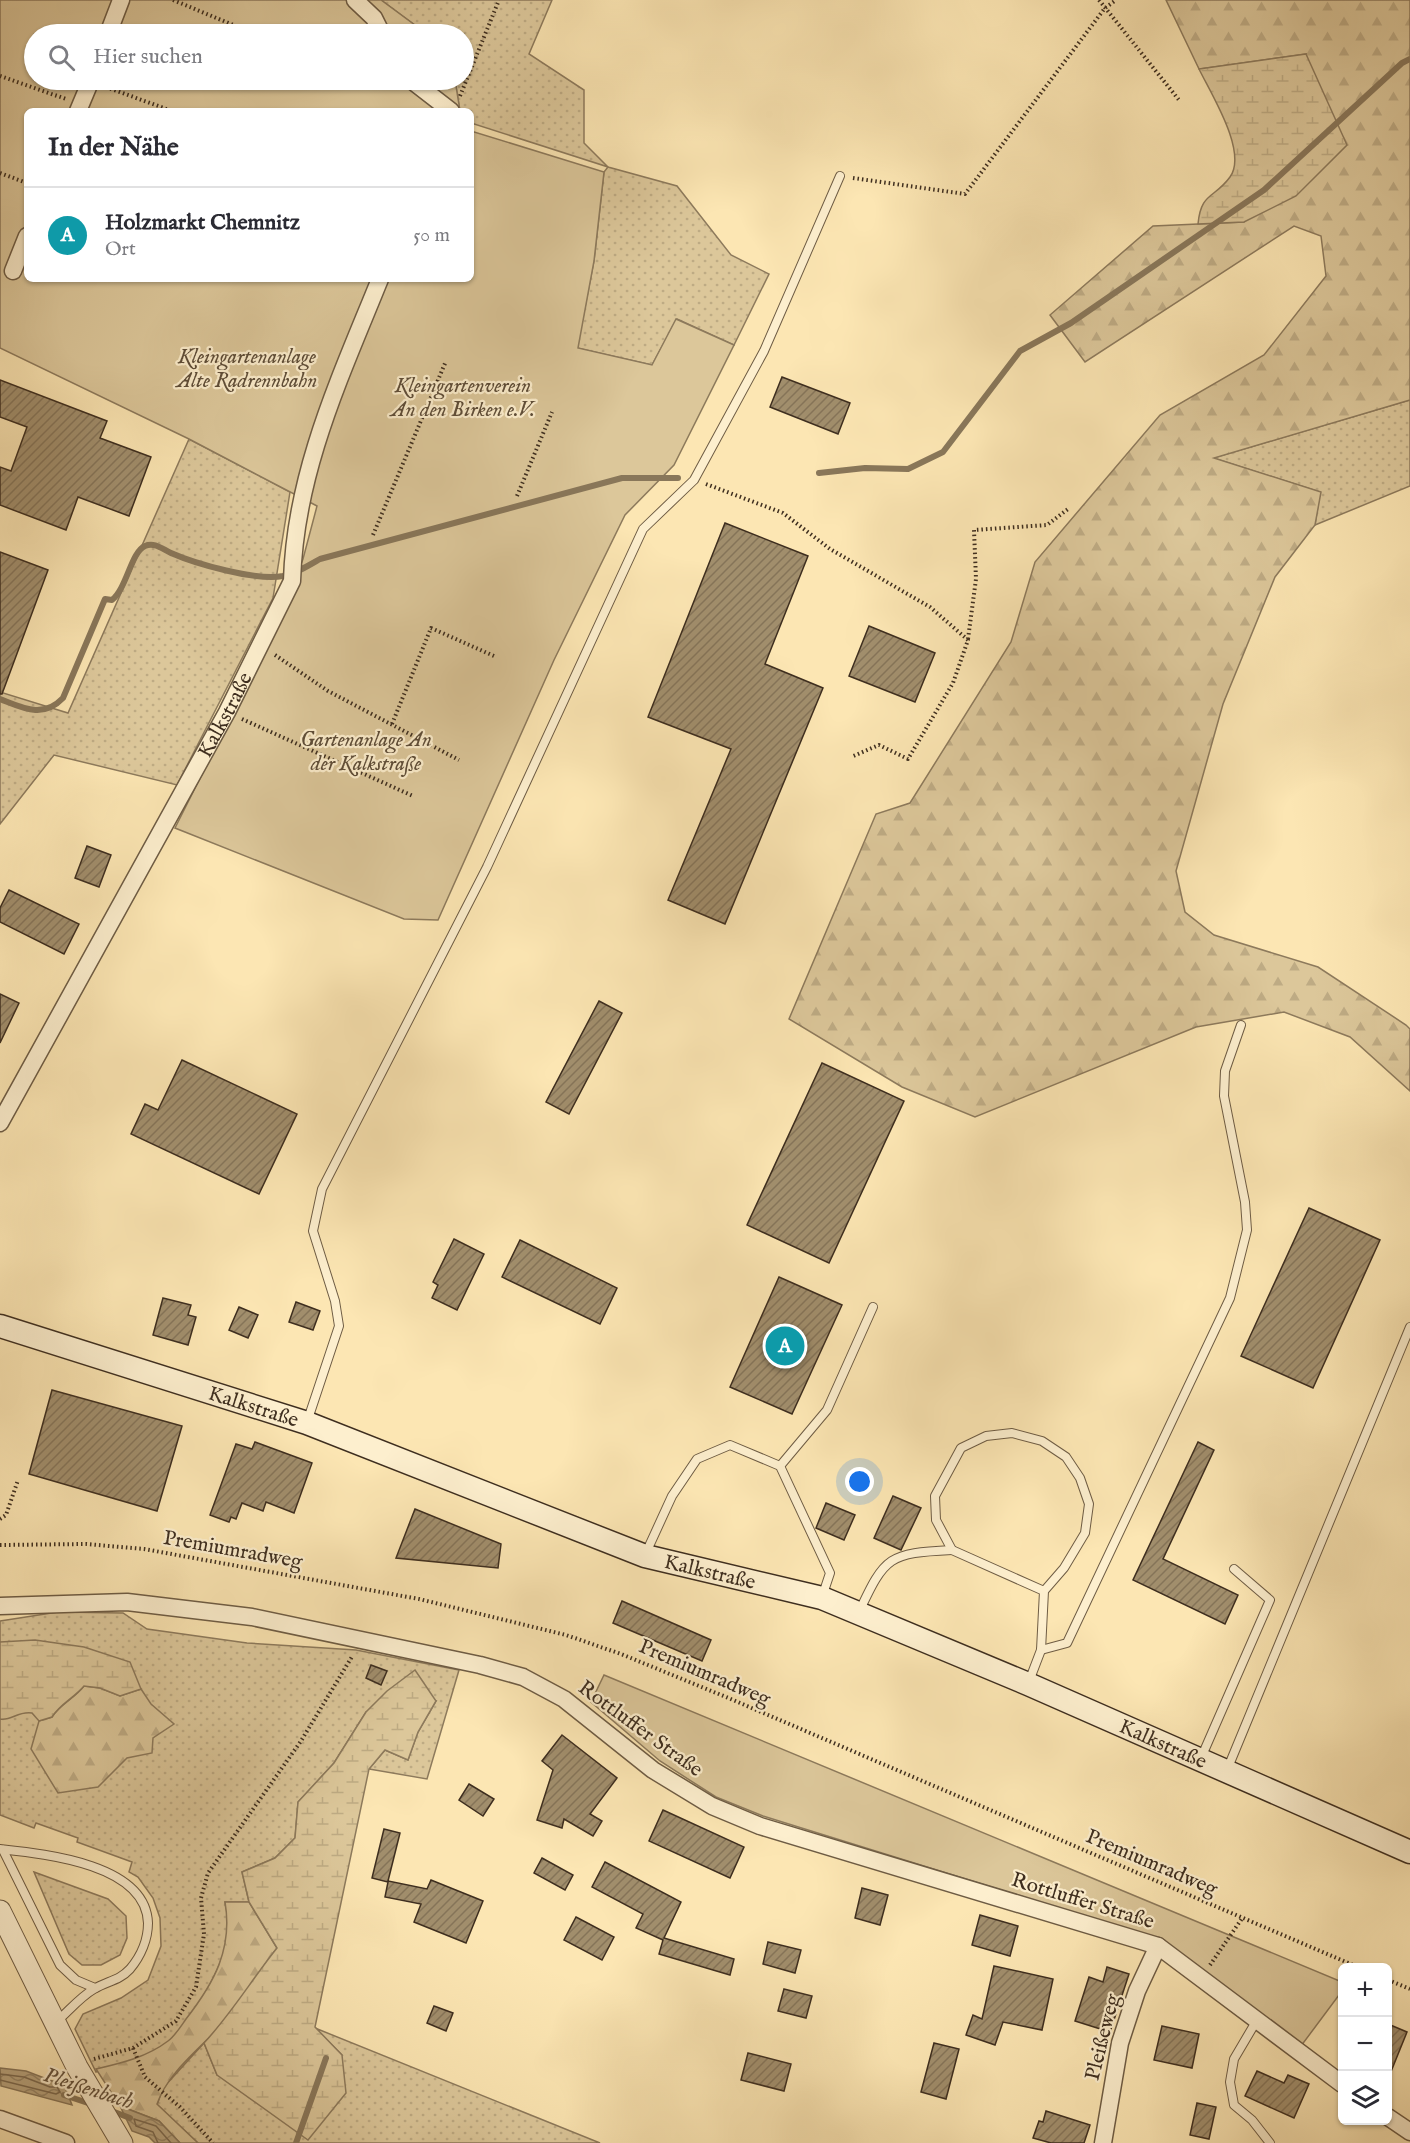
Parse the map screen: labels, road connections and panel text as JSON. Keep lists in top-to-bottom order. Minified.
{"streets":{"main road":["Kalkstraße"],"street":["Rottluffer Straße","Pleißeweg"],"path":["Premiumradweg"]},"crossings":[["Rottluffer Straße","Pleißeweg"]],"water":["Pleißenbach"],"parks":["Kleingartenanlage Alte Radrennbahn","Kleingartenverein An den Birken e.V.","Gartenanlage An der Kalkstraße"],"page":{"search":"Hier suchen","heading":"In der Nähe","list":[{"mark":"A","name":"Holzmarkt Chemnitz","note":"Ort","value":"50 m"}],"pins":"A","map_buttons":["+","−"]}}
